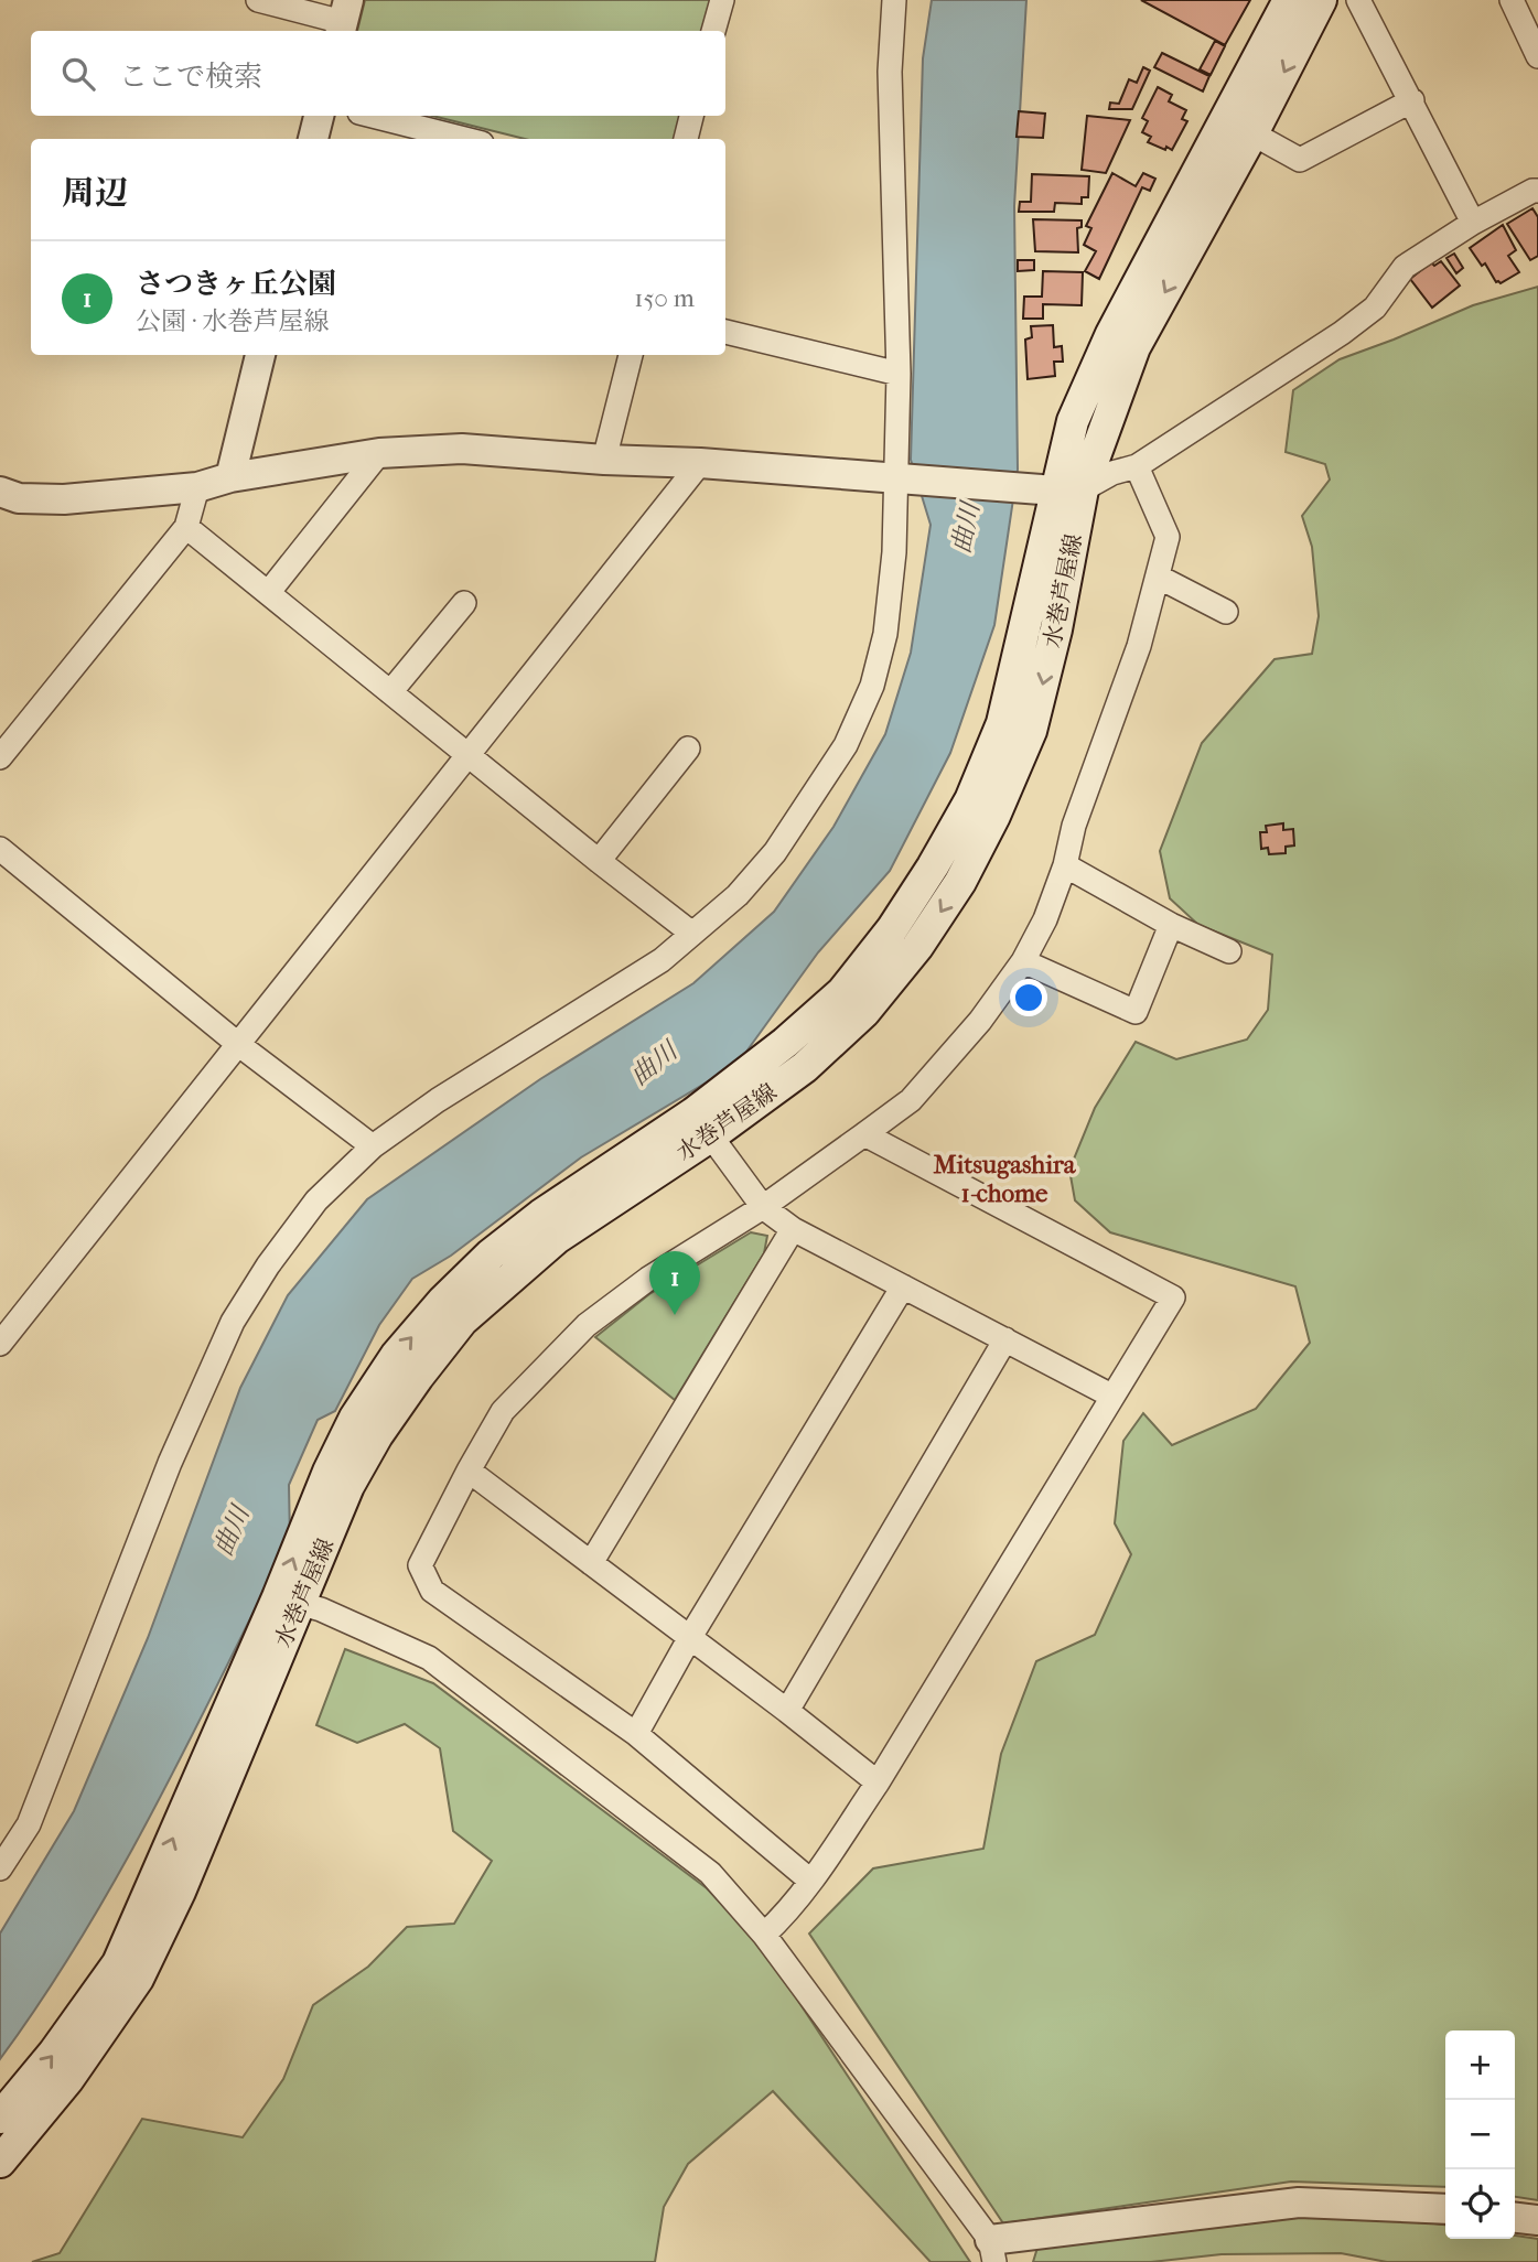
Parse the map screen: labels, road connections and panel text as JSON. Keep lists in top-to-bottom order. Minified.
{"streets":{"main road":["水巻芦屋線"]},"districts":["Mitsugashira 1-chome"],"water":["曲川"],"page":{"search":"ここで検索","heading":"周辺","list":[{"mark":"1","name":"さつきヶ丘公園","note":"公園 · 水巻芦屋線","value":"150 m"}],"pins":"1","map_buttons":["+","−"]}}
